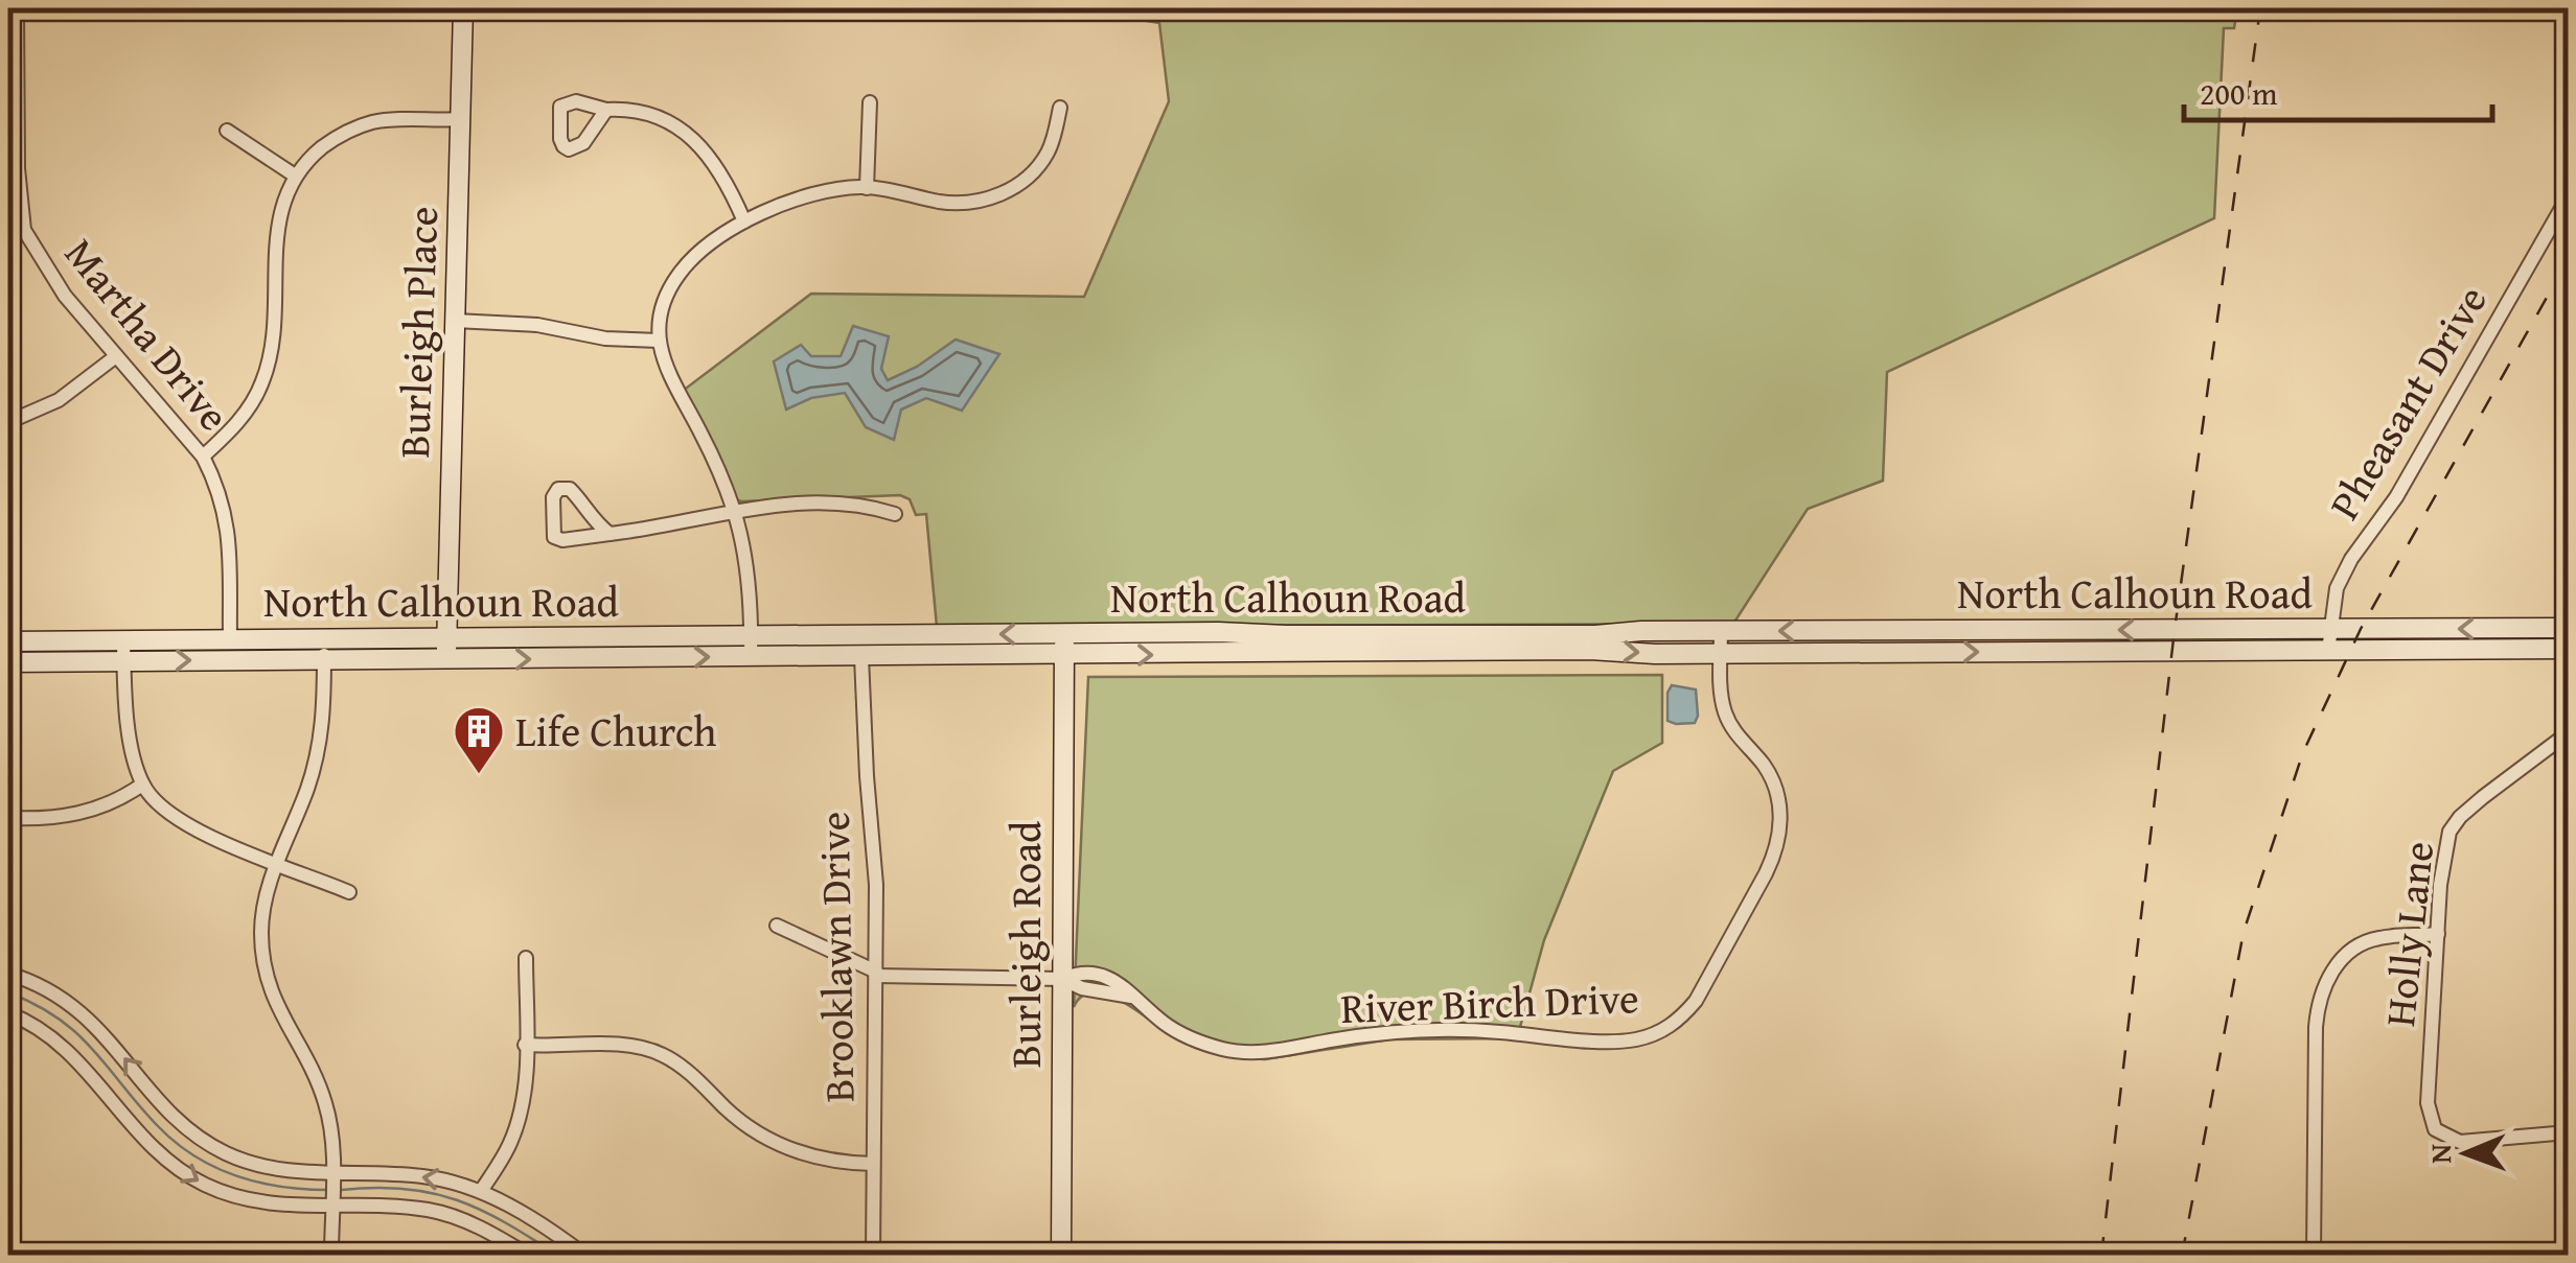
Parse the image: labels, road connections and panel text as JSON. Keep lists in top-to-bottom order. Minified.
{"streets":{"main road":["Burleigh Place","North Calhoun Road","Burleigh Road"],"street":["Martha Drive","Pheasant Drive","Holly Lane","Brooklawn Drive","River Birch Drive"]},"crossings":[["Burleigh Place","North Calhoun Road"],["Martha Drive","North Calhoun Road"],["Pheasant Drive","North Calhoun Road"],["North Calhoun Road","Burleigh Road"],["North Calhoun Road","Brooklawn Drive"],["North Calhoun Road","River Birch Drive"],["Burleigh Road","River Birch Drive"],["Brooklawn Drive","River Birch Drive"]],"places":{"building":["Life Church"]},"scale_bar":"200 m","north":"left"}
